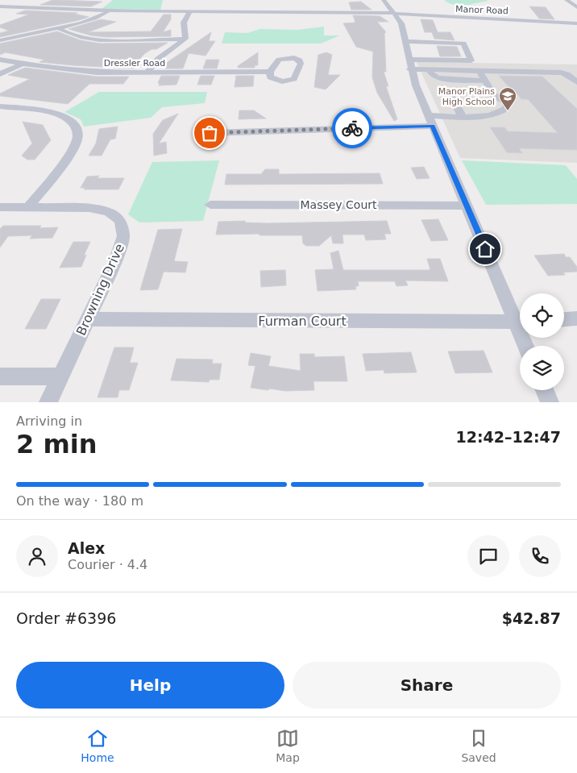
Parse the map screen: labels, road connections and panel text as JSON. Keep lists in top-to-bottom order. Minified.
{"streets":{"street":["Manor Road","Dressler Road","Massey Court","Browning Drive","Furman Court"]},"crossings":[["Browning Drive","Furman Court"]],"places":{"school or university":["Manor Plains High School"]},"page":{"heading":["2 min","Arriving in","12:42–12:47"],"panel":["Alex","Courier · 4.4","Order #6396","$42.87"],"bar":"On the way · 180 m","buttons":["Help","Share"],"tabs":["Home","Map","Saved"]}}
